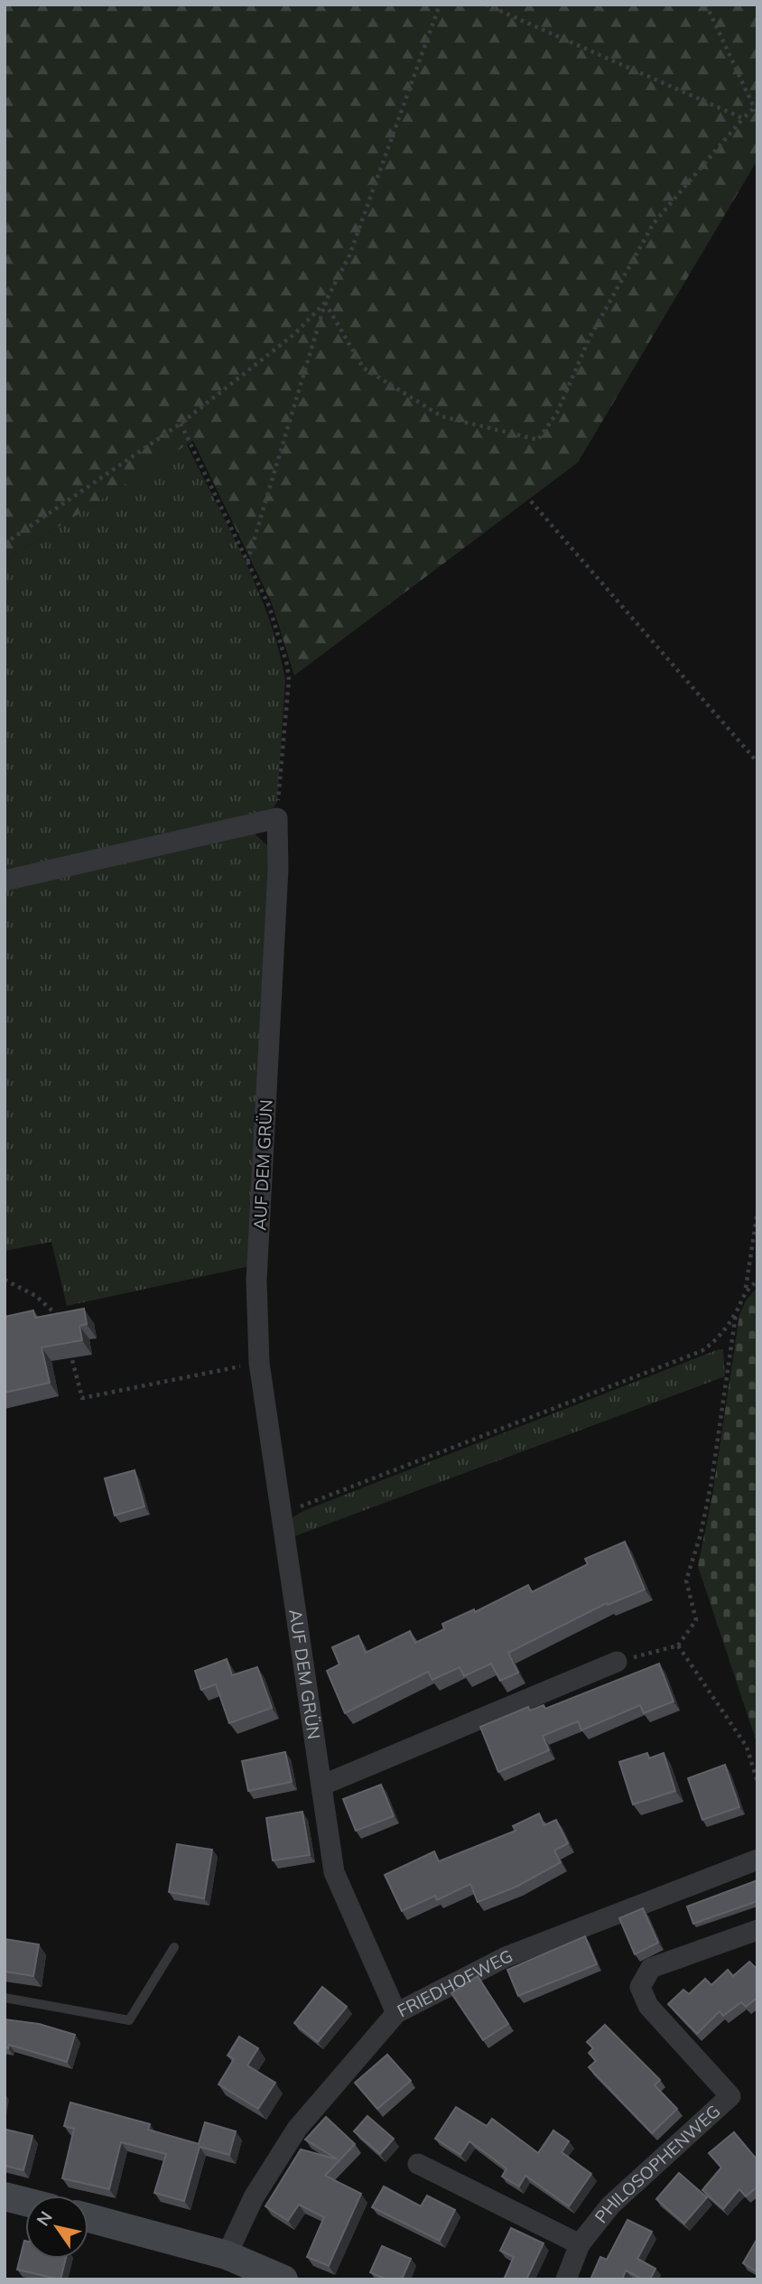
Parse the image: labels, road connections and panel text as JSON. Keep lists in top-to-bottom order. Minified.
{"streets":{"street":["AUF DEM GRÜN","FRIEDHOFWEG","PHILOSOPHENWEG"]},"crossings":[["AUF DEM GRÜN","FRIEDHOFWEG"]],"north":"top left"}
